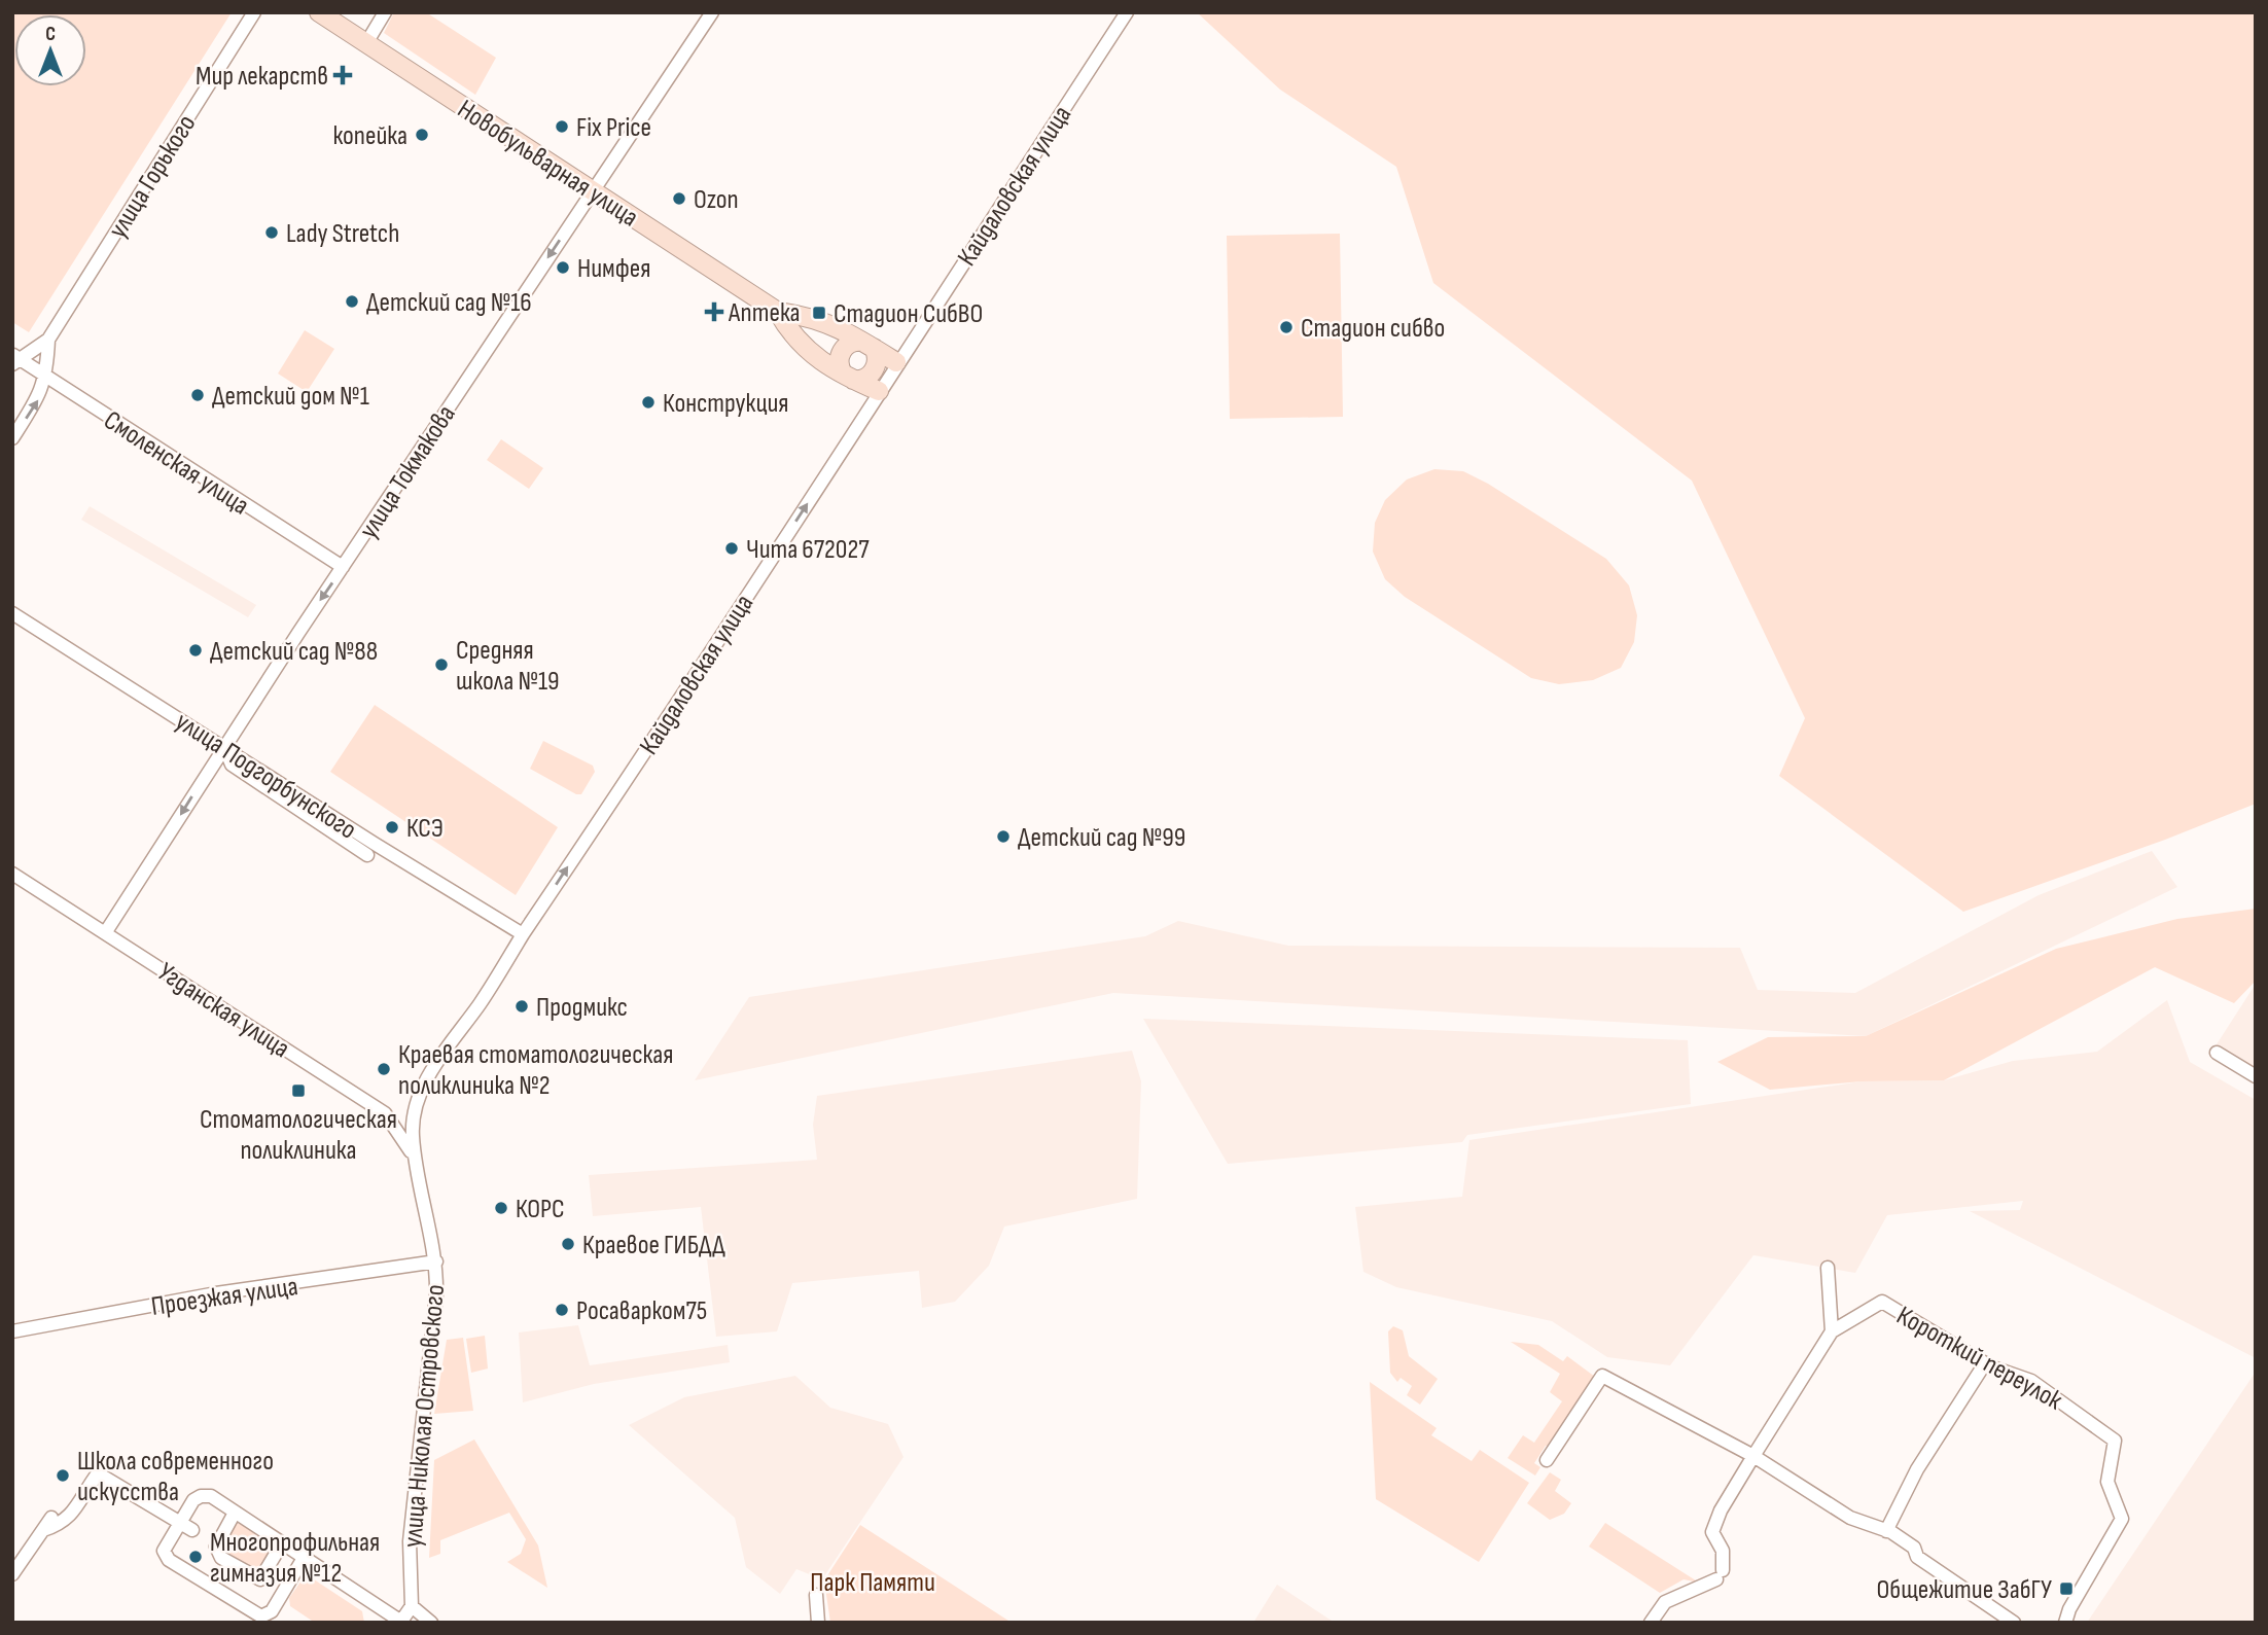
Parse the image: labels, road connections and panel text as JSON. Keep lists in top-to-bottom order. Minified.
{"streets":{"street":["Новобульварная улица","улица Горького","Кайдаловская улица","Смоленская улица","улица Токмакова","улица Подгорбунского","Угданская улица","Проезжая улица","Короткий переулок","улица Николая Островского"]},"crossings":[["Новобульварная улица","улица Токмакова"],["улица Горького","Смоленская улица"],["Кайдаловская улица","улица Подгорбунского"],["Кайдаловская улица","Угданская улица"],["Кайдаловская улица","улица Николая Островского"],["Смоленская улица","улица Токмакова"],["улица Токмакова","улица Подгорбунского"],["улица Токмакова","Угданская улица"],["Угданская улица","улица Николая Островского"],["Проезжая улица","улица Николая Островского"]],"one_way":["Кайдаловская улица","улица Токмакова"],"parks":["Парк Памяти"],"places":{"health":["Мир лекарств","Аптека"],"other":["Fix Price","копейка","Ozon","Lady Stretch","Нимфея","Детский сад №16","Стадион сибво","Детский дом №1","Конструкция","Чита 672027","Детский сад №88","Средняя школа №19","КСЭ","Детский сад №99","Продмикс","Краевая стоматологическая поликлиника №2","КОРС","Краевое ГИБДД","Росаварком75","Школа современного искусства","Многопрофильная гимназия №12"],"transit":["Стадион СибВО","Стоматологическая поликлиника","Общежитие ЗабГУ"]},"north":"top"}
